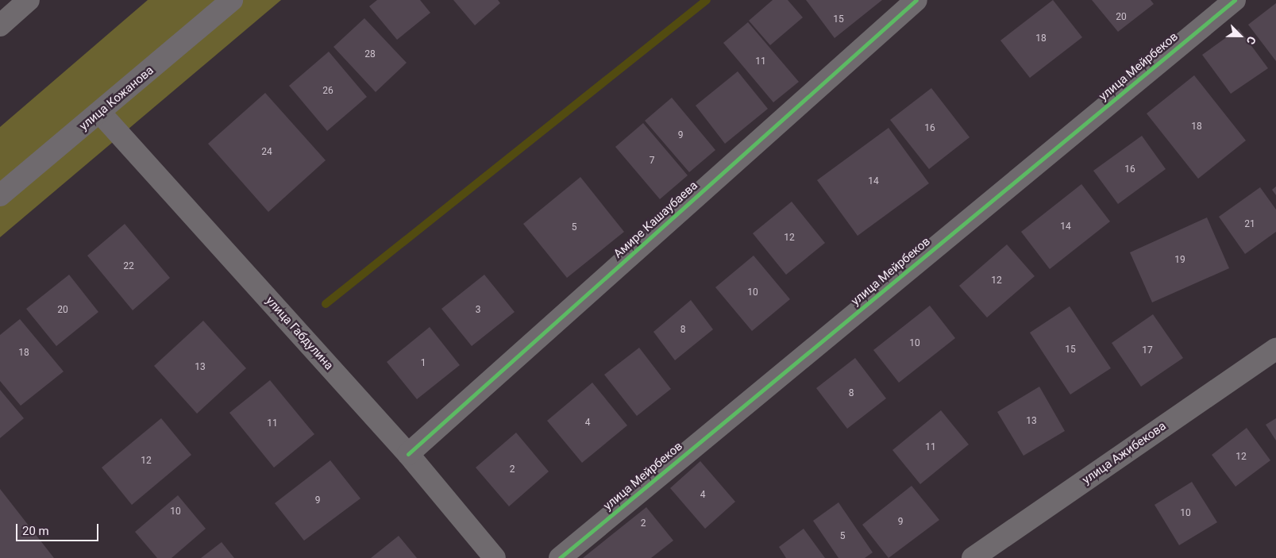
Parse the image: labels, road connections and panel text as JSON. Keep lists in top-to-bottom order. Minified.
{"streets":{"street":["улица Мейрбеков","улица Кожанова","Амире Кашаубаева","улица Габдулина","улица Ажибекова"]},"crossings":[["улица Кожанова","улица Габдулина"],["Амире Кашаубаева","улица Габдулина"]],"house_numbers":["20","15","18","28","11","26","18","16","9","24","7","16","14","21","14","5","12","19","22","12","10","20","3","8","10","15","17","18","1","13","8","13","4","11","11","12","12","2","4","9","10","10","9","2","5"],"scale_bar":"20 m","north":"bottom right"}
